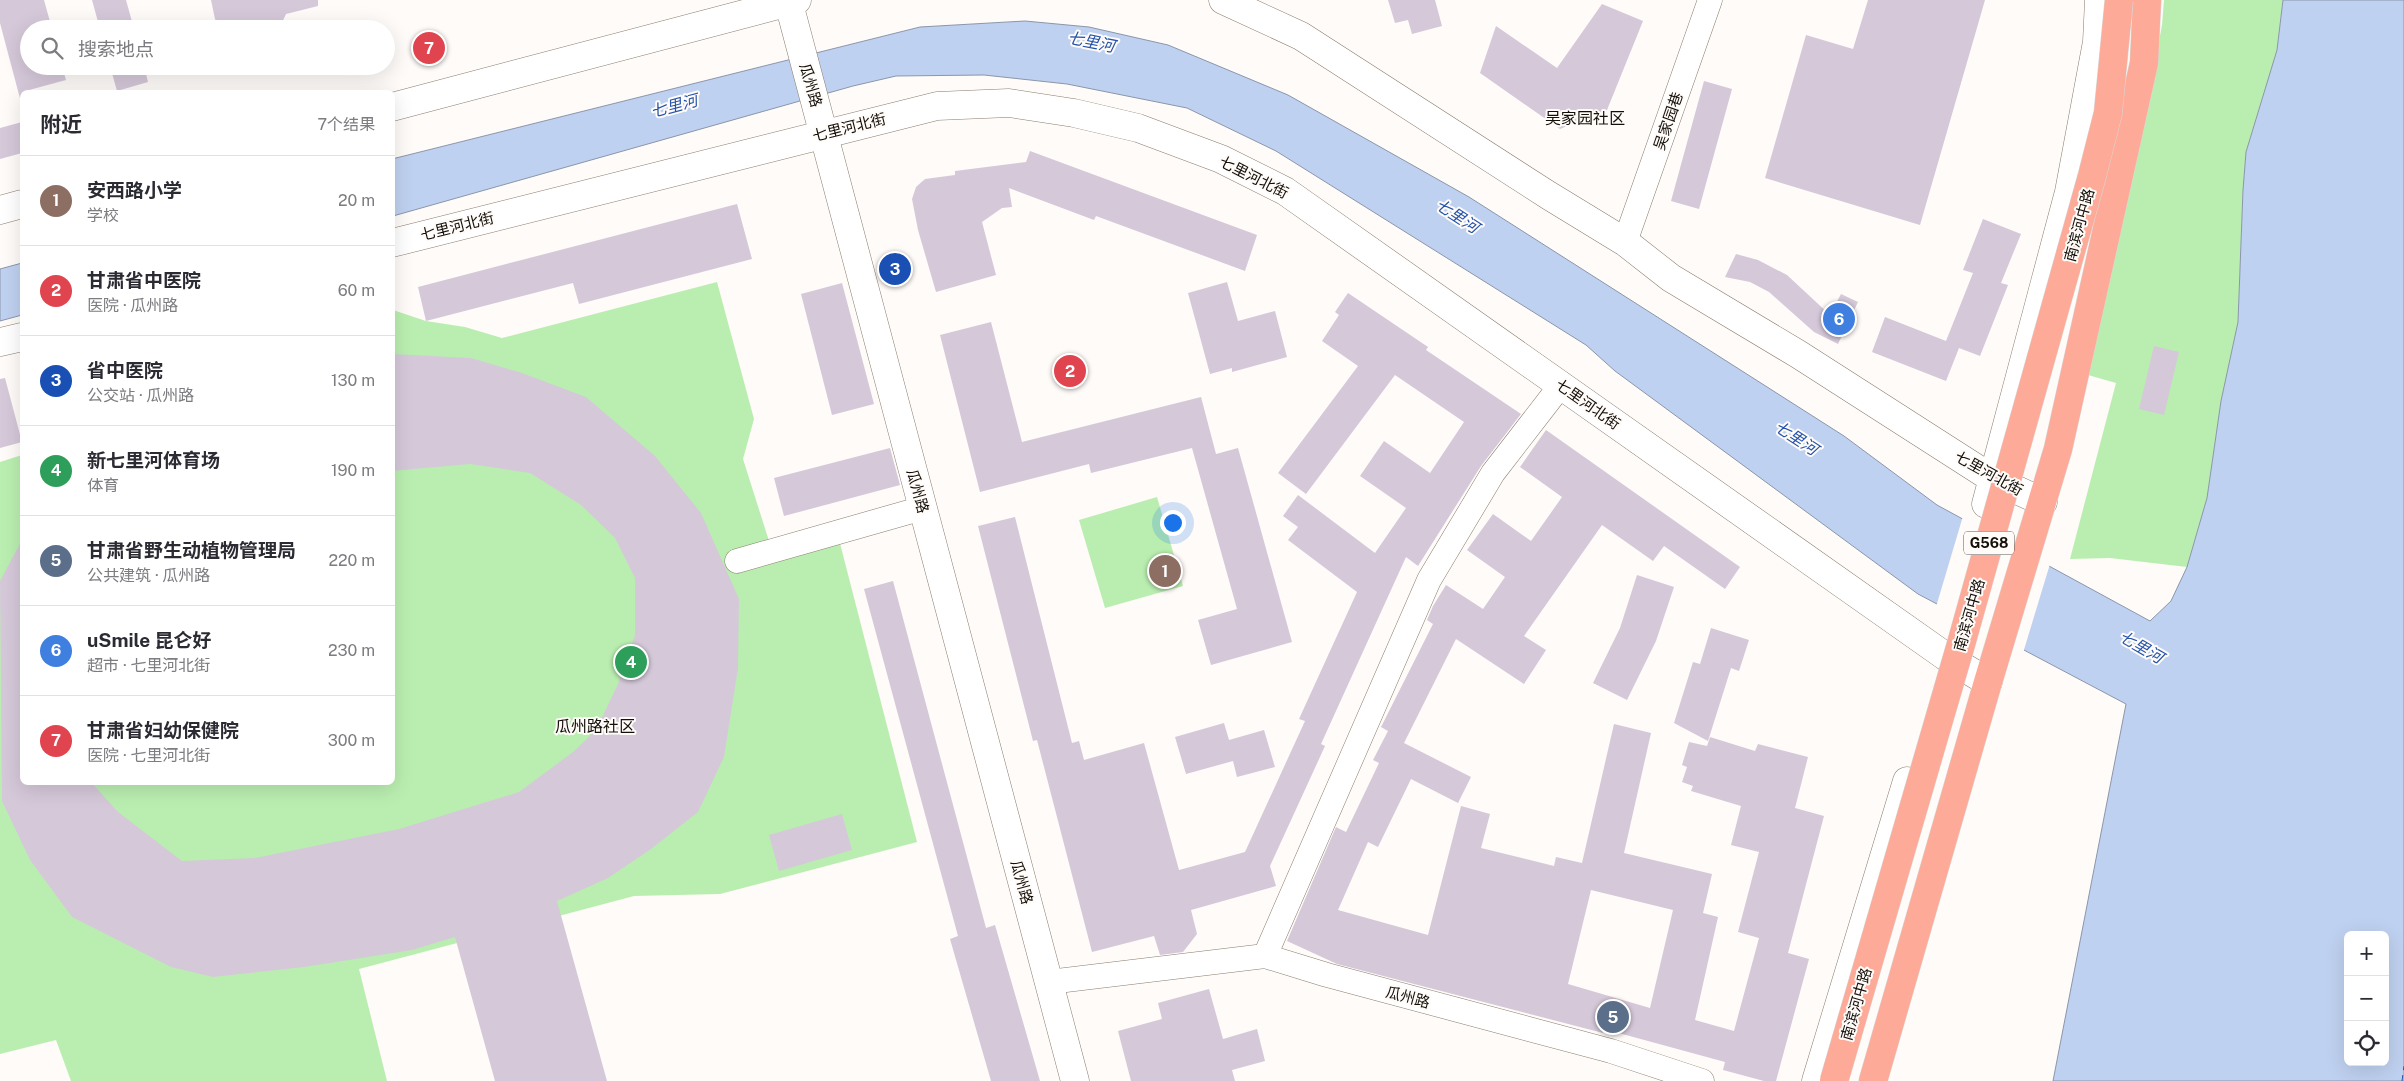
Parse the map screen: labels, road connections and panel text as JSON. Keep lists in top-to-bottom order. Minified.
{"streets":{"highway":["南滨河中路","G568"],"street":["瓜州路","吴家园巷","七里河北街"]},"crossings":[["瓜州路","七里河北街"],["吴家园巷","七里河北街"],["七里河北街","南滨河中路"]],"districts":["吴家园社区","瓜州路社区"],"water":["七里河"],"page":{"search":"搜索地点","pins":["7","3","6","2","1","4","5"],"heading":["附近","7个结果"],"list":[{"mark":"1","name":"安西路小学","note":"学校","value":"20 m"},{"mark":"2","name":"甘肃省中医院","note":"医院 · 瓜州路","value":"60 m"},{"mark":"3","name":"省中医院","note":"公交站 · 瓜州路","value":"130 m"},{"mark":"4","name":"新七里河体育场","note":"体育","value":"190 m"},{"mark":"5","name":"甘肃省野生动植物管理局","note":"公共建筑 · 瓜州路","value":"220 m"},{"mark":"6","name":"uSmile 昆仑好","note":"超市 · 七里河北街","value":"230 m"},{"mark":"7","name":"甘肃省妇幼保健院","note":"医院 · 七里河北街","value":"300 m"}],"map_buttons":["+","−"]}}
